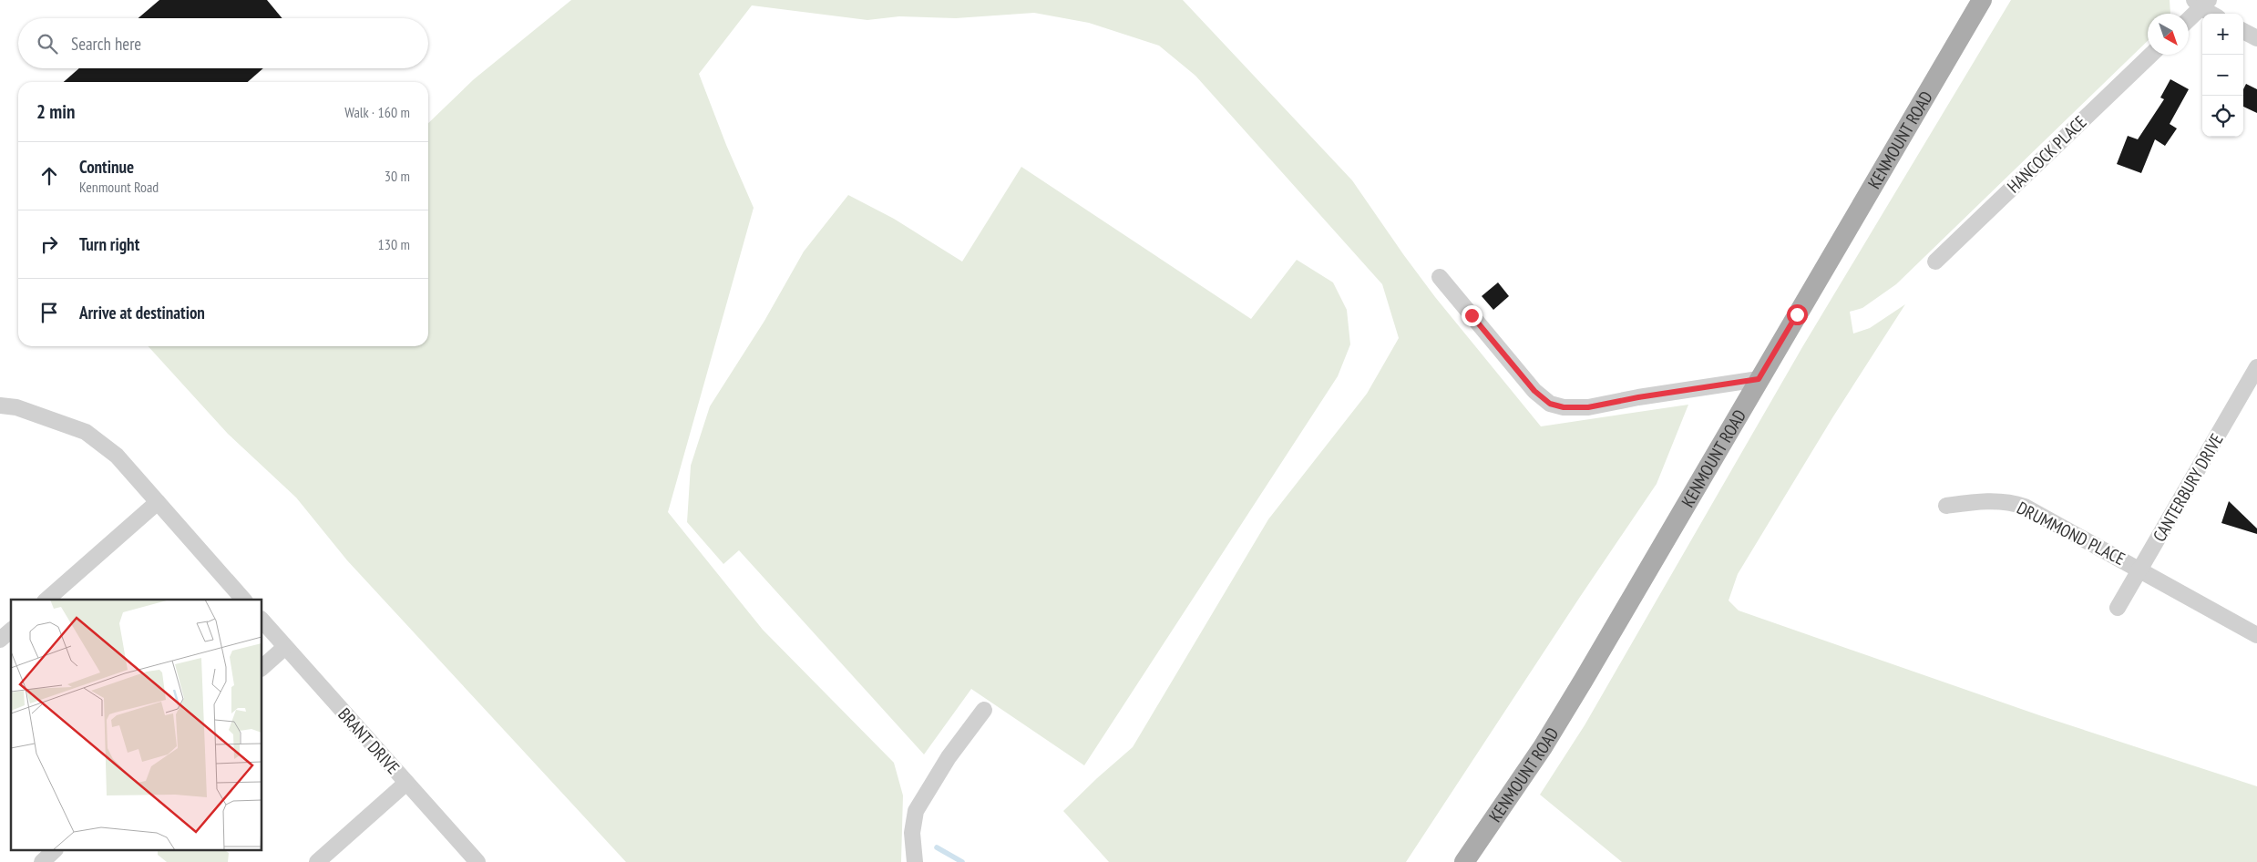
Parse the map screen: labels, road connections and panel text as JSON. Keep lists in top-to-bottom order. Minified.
{"streets":{"main road":["KENMOUNT ROAD"],"street":["HANCOCK PLACE","CANTERBURY DRIVE","DRUMMOND PLACE","BRANT DRIVE"]},"crossings":[["CANTERBURY DRIVE","DRUMMOND PLACE"]],"north":"bottom right","page":{"map_buttons":["+","−"],"search":"Search here","heading":["2 min","Walk · 160 m"],"list":[["Continue","Kenmount Road","30 m"],["Turn right","130 m"],"Arrive at destination"]}}
